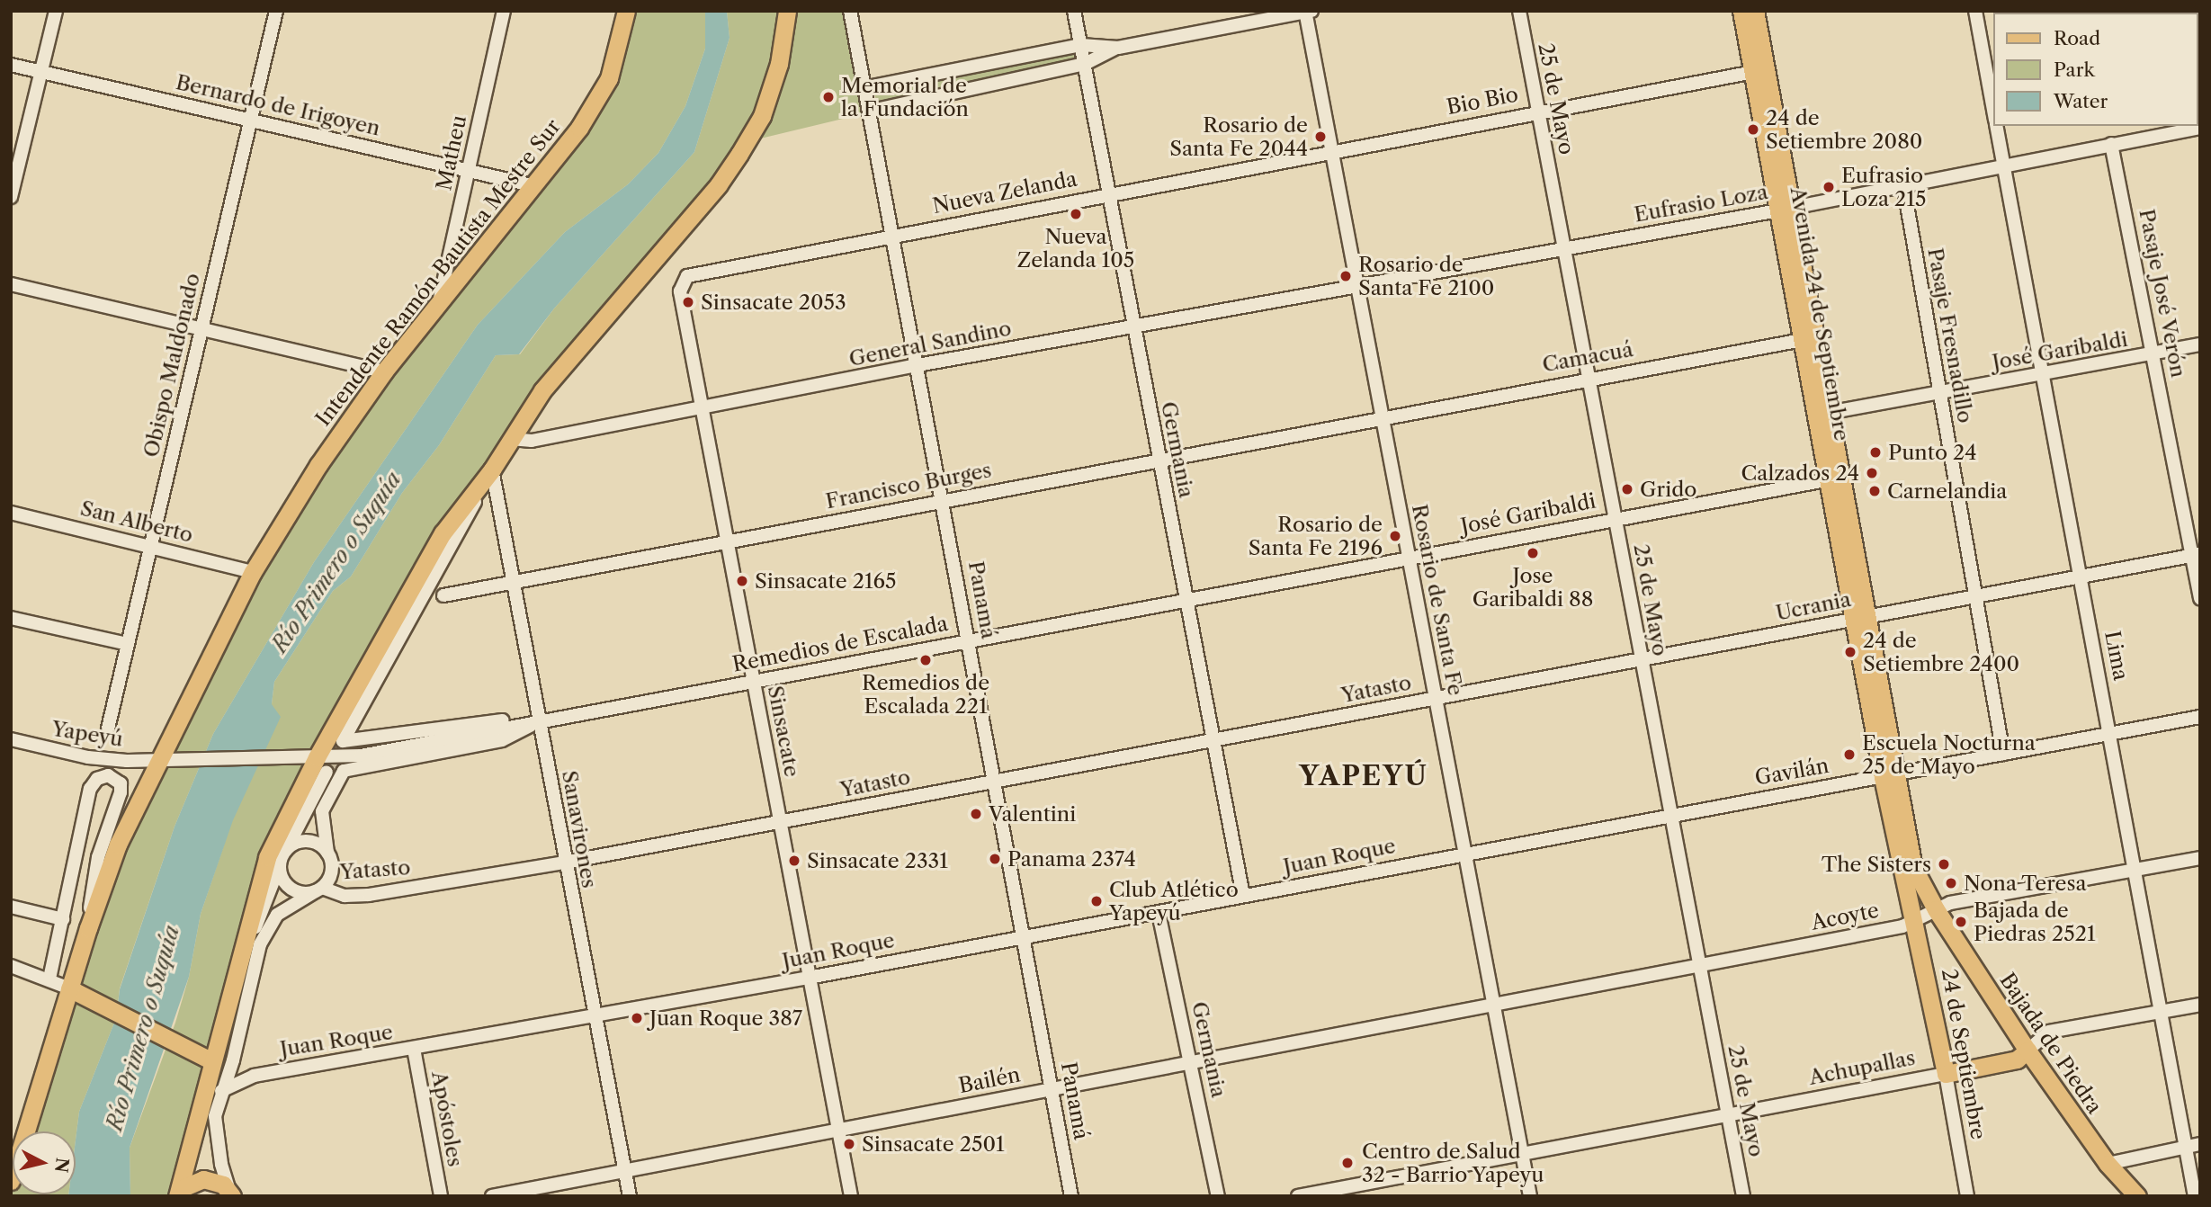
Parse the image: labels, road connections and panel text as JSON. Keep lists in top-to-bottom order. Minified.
{"streets":{"main road":["Intendente Ramón Bautista Mestre Sur","Avenida 24 de Septiembre","Bajada de Piedra","24 de Septiembre","Achupallas"],"street":["25 de Mayo","Bio Bio","Bernardo de Irigoyen","Matheu","Nueva Zelanda","Eufrasio Loza","Pasaje José Verón","Pasaje Fresnadillo","General Sandino","José Garibaldi","Camacuá","Obispo Maldonado","Germania","Francisco Burges","San Alberto","Panamá","Rosario de Santa Fe","Ucrania","Remedios de Escalada","Lima","Yatasto","Sinsacate","Yapeyú","Gavilán","Sanavirones","Juan Roque","Acoyte","Bailén","Apóstoles"]},"crossings":[["25 de Mayo","Bio Bio"],["25 de Mayo","Eufrasio Loza"],["25 de Mayo","José Garibaldi"],["25 de Mayo","Camacuá"],["25 de Mayo","Ucrania"],["25 de Mayo","Gavilán"],["25 de Mayo","Acoyte"],["25 de Mayo","Achupallas"],["Bio Bio","Nueva Zelanda"],["Bio Bio","Avenida 24 de Septiembre"],["Bio Bio","Rosario de Santa Fe"],["Bernardo de Irigoyen","Matheu"],["Bernardo de Irigoyen","Intendente Ramón Bautista Mestre Sur"],["Bernardo de Irigoyen","Obispo Maldonado"],["Matheu","Intendente Ramón Bautista Mestre Sur"],["Nueva Zelanda","Germania"],["Nueva Zelanda","Panamá"],["Nueva Zelanda","Rosario de Santa Fe"],["Nueva Zelanda","Sinsacate"],["Eufrasio Loza","Pasaje José Verón"],["Eufrasio Loza","Avenida 24 de Septiembre"],["Eufrasio Loza","Pasaje Fresnadillo"],["Eufrasio Loza","General Sandino"],["Eufrasio Loza","Rosario de Santa Fe"],["Eufrasio Loza","Lima"],["Intendente Ramón Bautista Mestre Sur","San Alberto"],["Intendente Ramón Bautista Mestre Sur","Yapeyú"],["Pasaje José Verón","José Garibaldi"],["Pasaje José Verón","Ucrania"],["Avenida 24 de Septiembre","José Garibaldi"],["Avenida 24 de Septiembre","Camacuá"],["Avenida 24 de Septiembre","Ucrania"],["Avenida 24 de Septiembre","Gavilán"],["Avenida 24 de Septiembre","Acoyte"],["Avenida 24 de Septiembre","Bajada de Piedra"],["Avenida 24 de Septiembre","24 de Septiembre"],["Pasaje Fresnadillo","José Garibaldi"],["Pasaje Fresnadillo","Ucrania"],["Pasaje Fresnadillo","Gavilán"],["General Sandino","Germania"],["General Sandino","Panamá"],["General Sandino","Rosario de Santa Fe"],["General Sandino","Sinsacate"],["José Garibaldi","Rosario de Santa Fe"],["José Garibaldi","Remedios de Escalada"],["José Garibaldi","Lima"],["Camacuá","Francisco Burges"],["Camacuá","Rosario de Santa Fe"],["Obispo Maldonado","San Alberto"],["Germania","Francisco Burges"],["Germania","Remedios de Escalada"],["Germania","Yatasto"],["Germania","Juan Roque"],["Germania","Bailén"],["Francisco Burges","Panamá"],["Francisco Burges","Rosario de Santa Fe"],["Francisco Burges","Sinsacate"],["Francisco Burges","Sanavirones"],["Panamá","Remedios de Escalada"],["Panamá","Yatasto"],["Panamá","Juan Roque"],["Panamá","Bailén"],["Rosario de Santa Fe","Ucrania"],["Rosario de Santa Fe","Remedios de Escalada"],["Rosario de Santa Fe","Yatasto"],["Rosario de Santa Fe","Gavilán"],["Rosario de Santa Fe","Juan Roque"],["Rosario de Santa Fe","Acoyte"],["Rosario de Santa Fe","Achupallas"],["Rosario de Santa Fe","Bailén"],["Ucrania","Lima"],["Ucrania","Yatasto"],["Remedios de Escalada","Sinsacate"],["Remedios de Escalada","Yapeyú"],["Remedios de Escalada","Sanavirones"],["Lima","Gavilán"],["Lima","Acoyte"],["Lima","Achupallas"],["Yatasto","Sinsacate"],["Yatasto","Sanavirones"],["Sinsacate","Juan Roque"],["Sinsacate","Bailén"],["Gavilán","Juan Roque"],["Sanavirones","Juan Roque"],["Sanavirones","Bailén"],["Juan Roque","Apóstoles"],["Acoyte","Bajada de Piedra"],["Acoyte","24 de Septiembre"],["Acoyte","Bailén"],["Bajada de Piedra","Achupallas"],["24 de Septiembre","Achupallas"]],"districts":["YAPEYÚ"],"water":["Río Primero o Suquía"],"places":["Memorial de la Fundación","24 de Setiembre 2080","Rosario de Santa Fe 2044","Eufrasio Loza 215","Nueva Zelanda 105","Rosario de Santa Fe 2100","Sinsacate 2053","Punto 24","Calzados 24","Grido","Carnelandia","Rosario de Santa Fe 2196","Jose Garibaldi 88","Sinsacate 2165","24 de Setiembre 2400","Remedios de Escalada 221","Escuela Nocturna 25 de Mayo","Valentini","Panama 2374","Sinsacate 2331","The Sisters","Nona Teresa","Club Atlético Yapeyú","Bajada de Piedras 2521","Juan Roque 387","Sinsacate 2501","Centro de Salud 32 - Barrio Yapeyu"],"legend":["Road","Park","Water"],"north":"right"}
